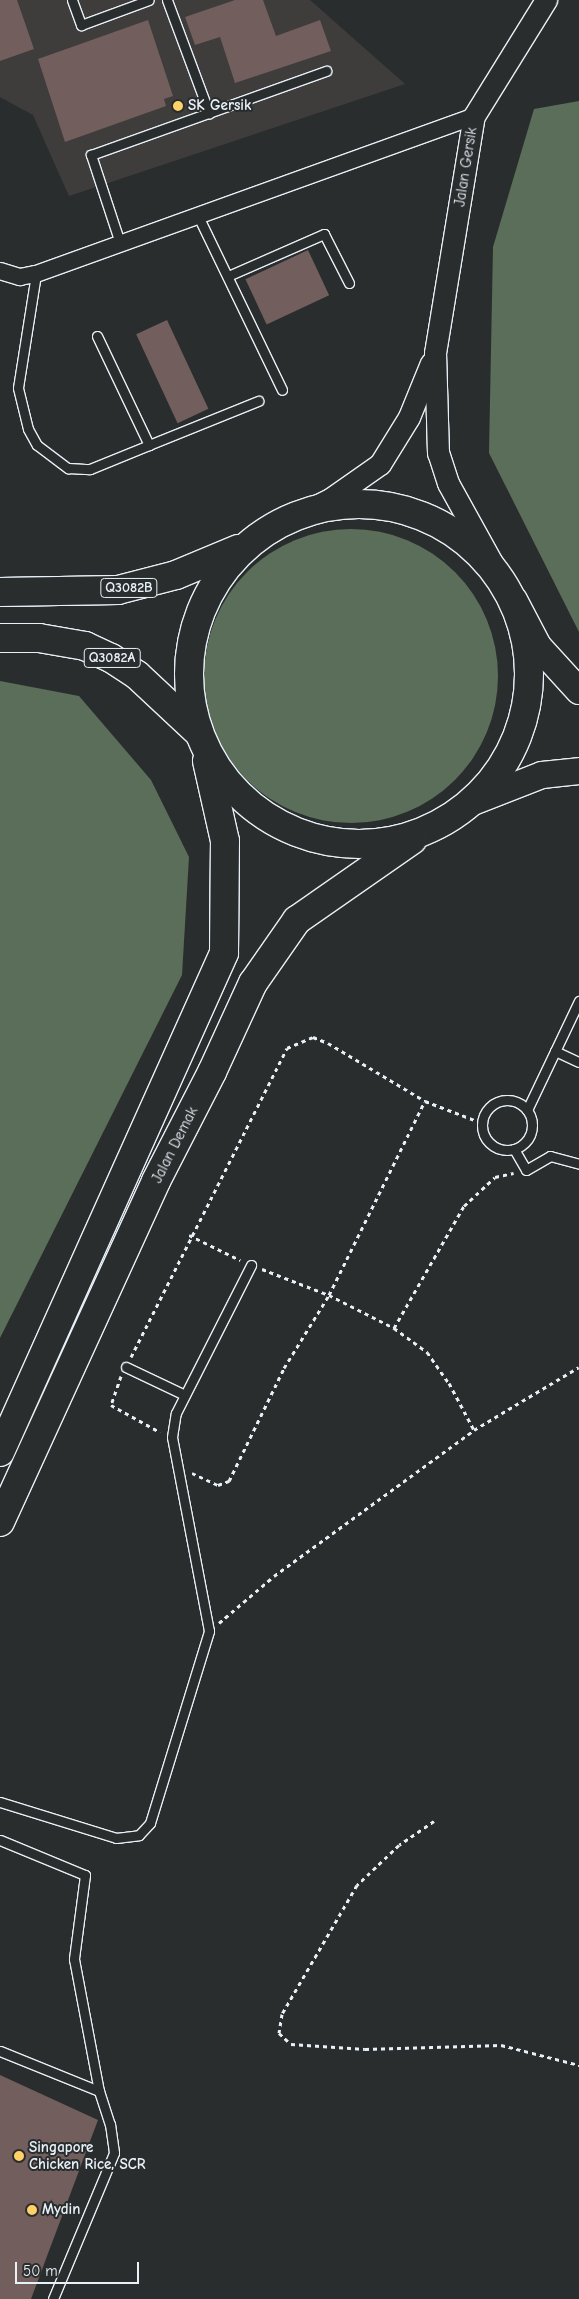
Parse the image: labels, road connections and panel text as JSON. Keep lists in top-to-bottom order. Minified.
{"streets":{"highway":["Q3082B","Q3082A","Jalan Demak"],"street":["Jalan Gersik"]},"places":["SK Gersik","Singapore Chicken Rice, SCR","Mydin"],"scale_bar":"50 m"}
